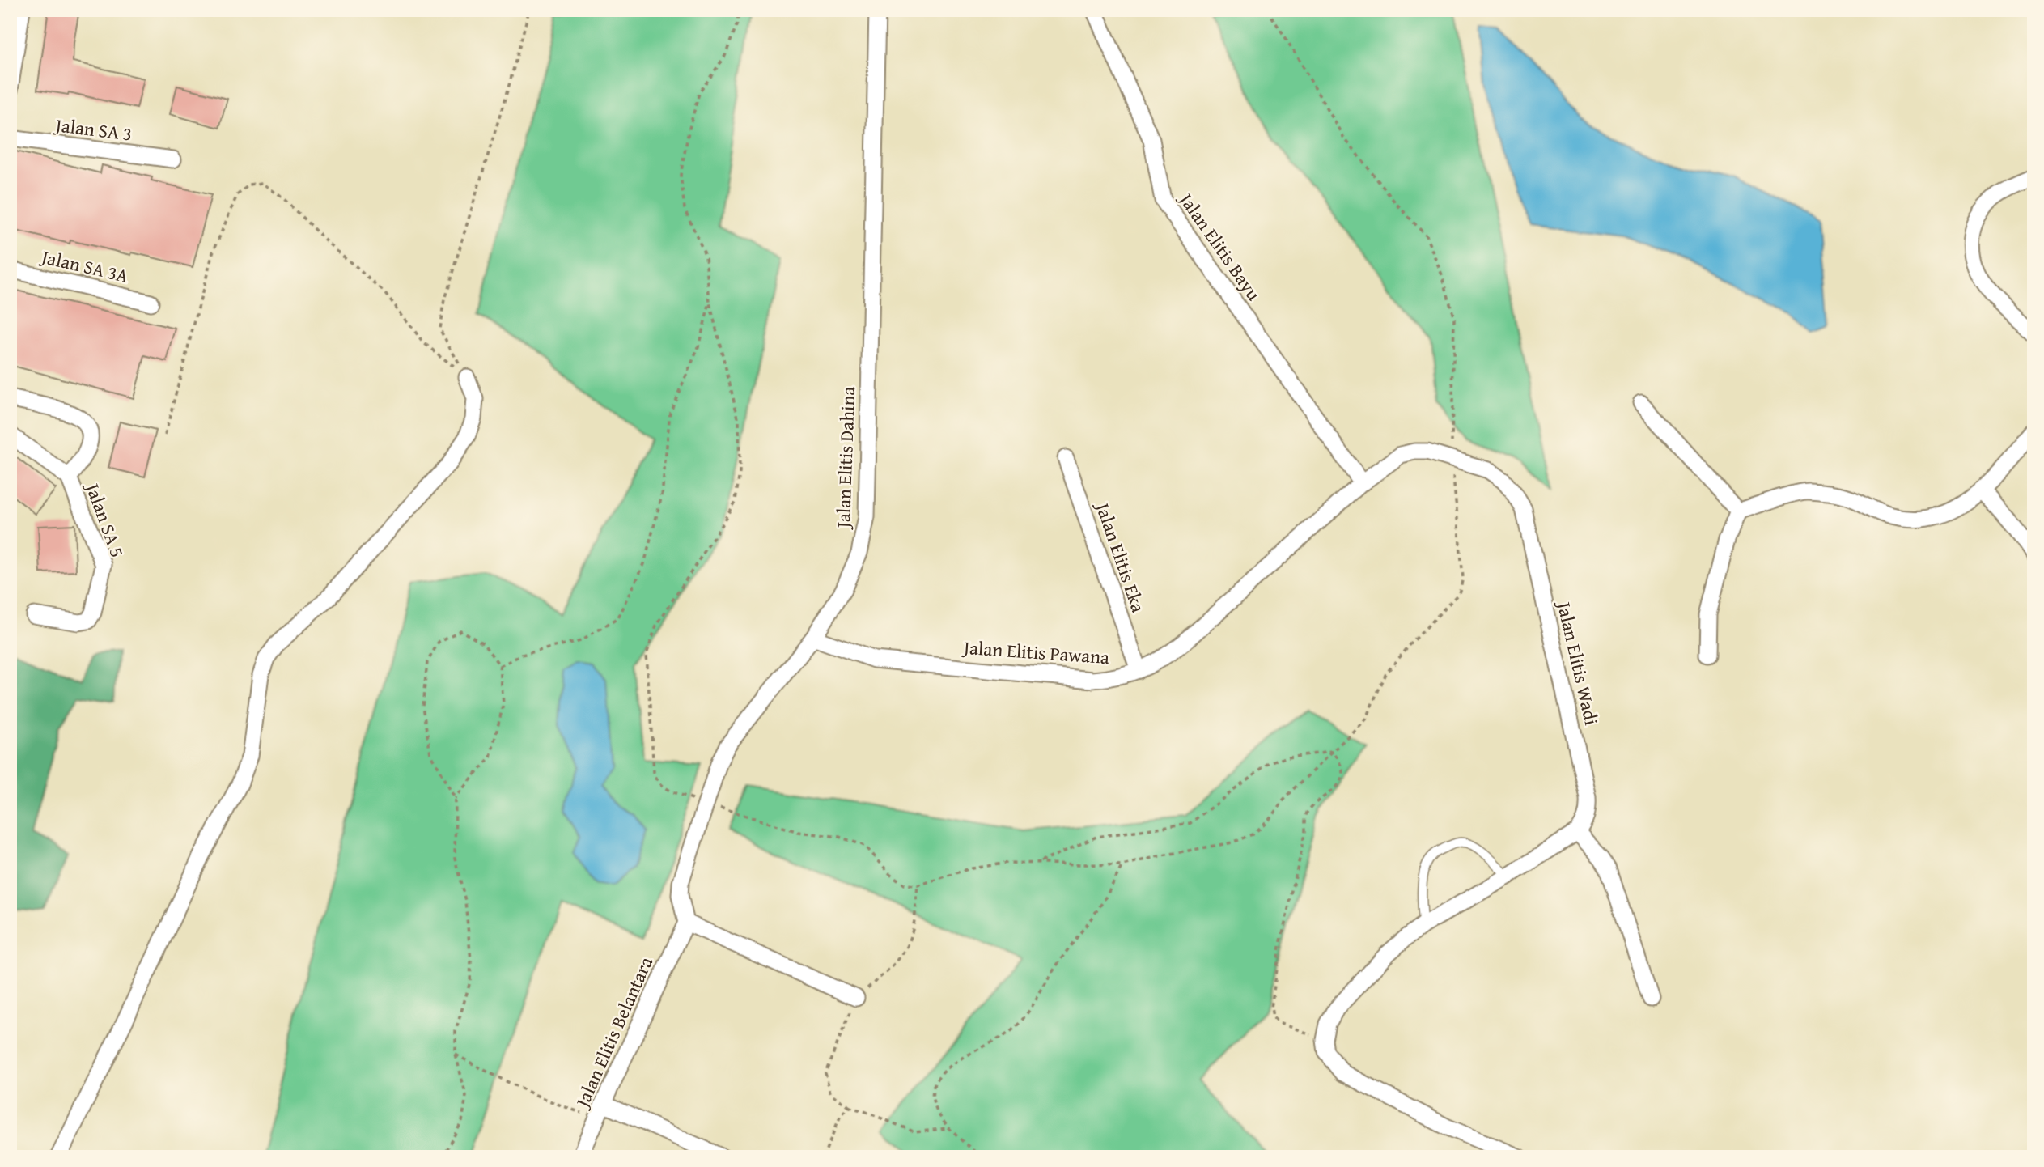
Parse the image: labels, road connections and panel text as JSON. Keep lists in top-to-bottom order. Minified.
{"streets":{"street":["Jalan SA 3","Jalan Elitis Bayu","Jalan SA 3A","Jalan Elitis Dahina","Jalan SA 5","Jalan Elitis Eka","Jalan Elitis Pawana","Jalan Elitis Wadi","Jalan Elitis Belantara"]},"crossings":[["Jalan Elitis Bayu","Jalan Elitis Pawana"],["Jalan Elitis Bayu","Jalan Elitis Wadi"],["Jalan Elitis Dahina","Jalan Elitis Pawana"],["Jalan Elitis Dahina","Jalan Elitis Belantara"],["Jalan Elitis Eka","Jalan Elitis Pawana"],["Jalan Elitis Pawana","Jalan Elitis Wadi"]]}
